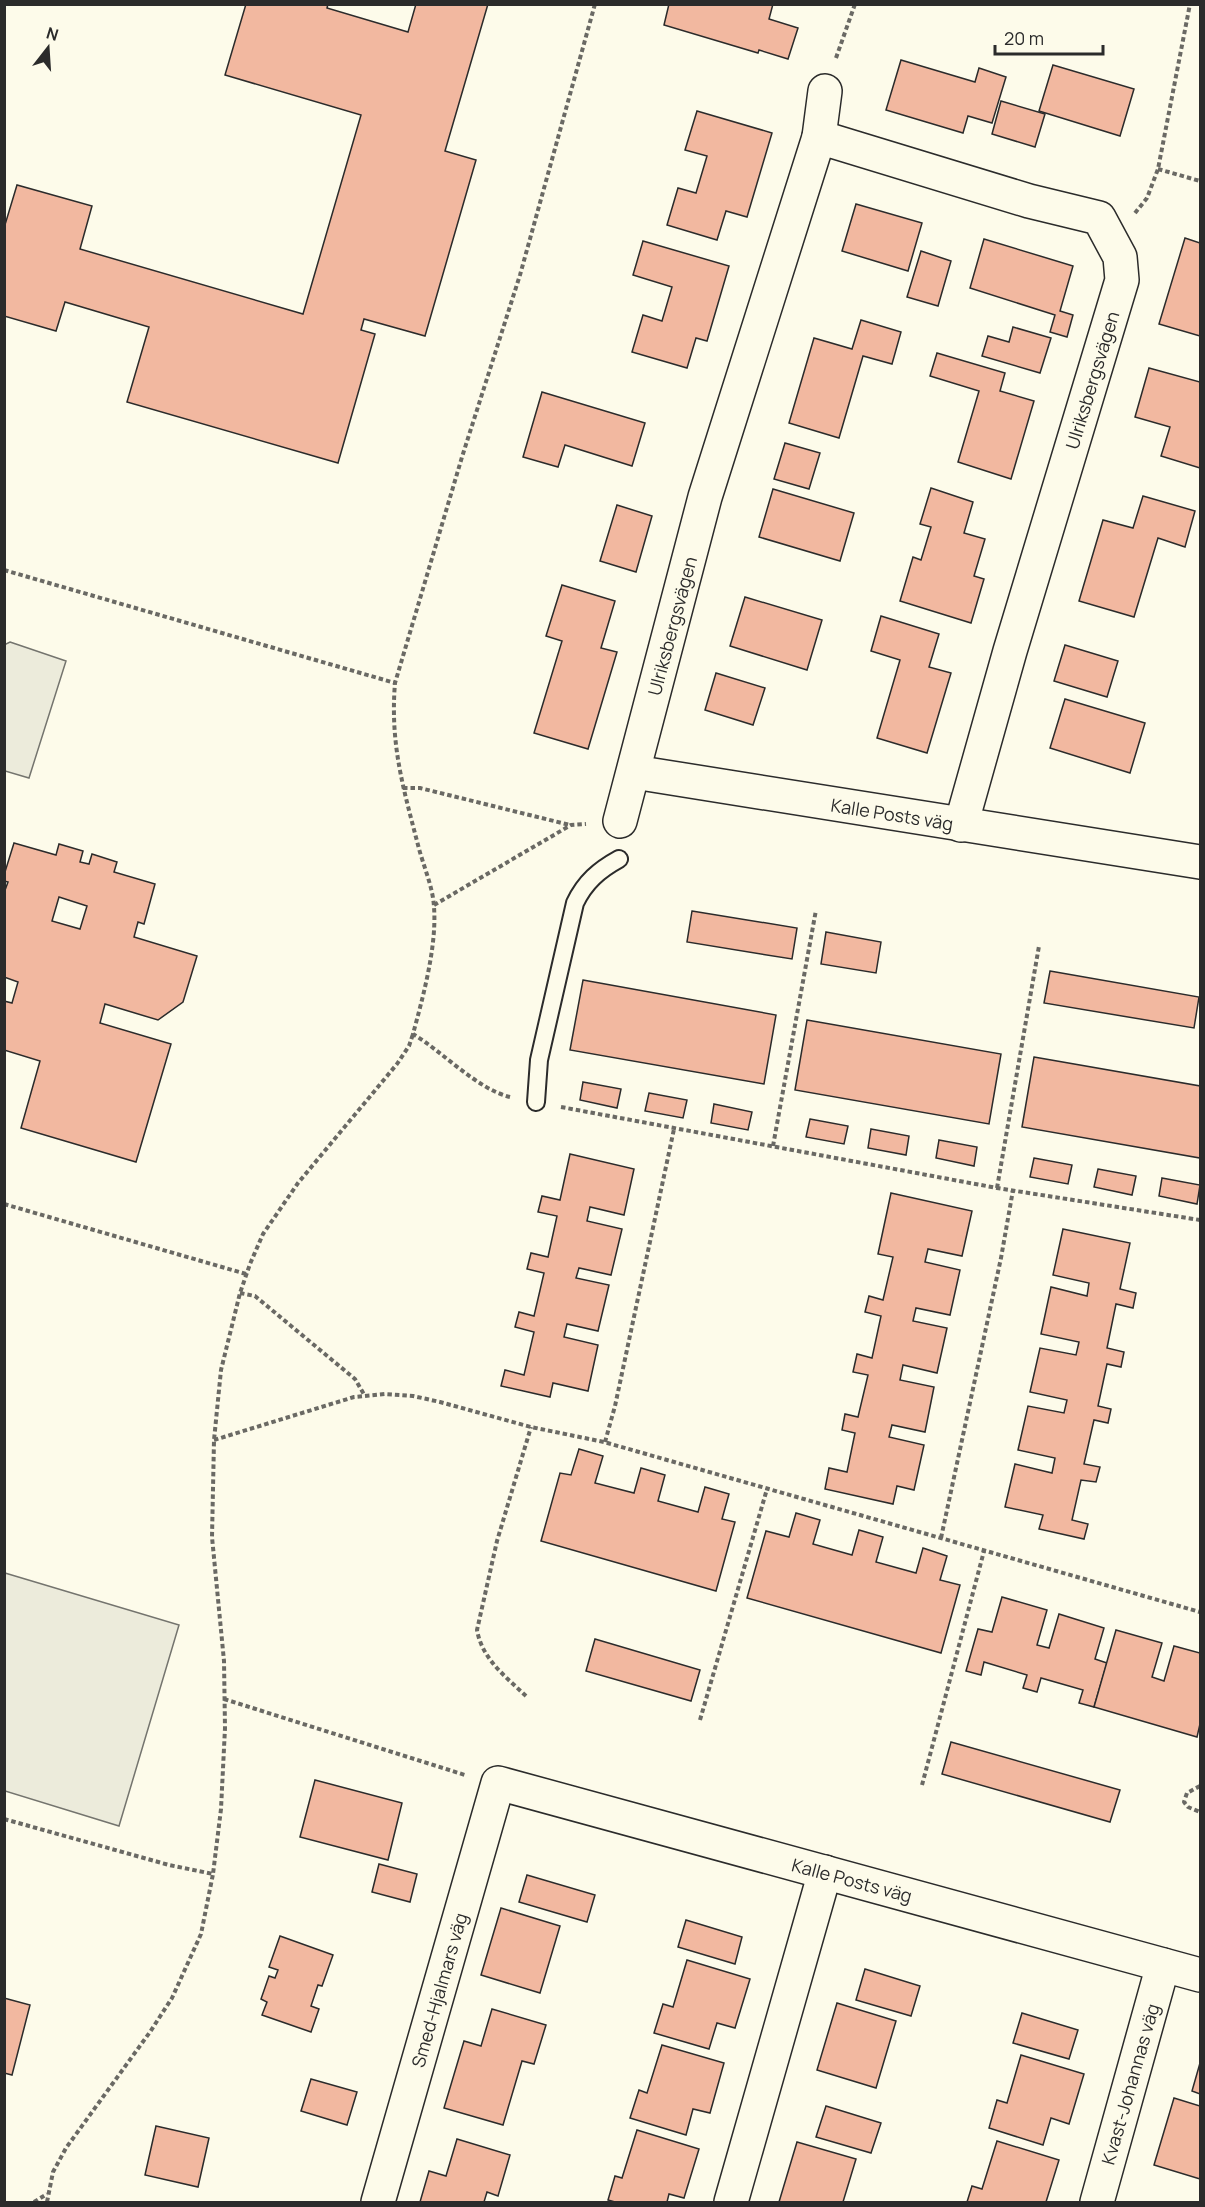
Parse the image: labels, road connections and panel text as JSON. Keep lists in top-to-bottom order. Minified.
{"streets":{"street":["Ulriksbergsvägen","Kalle Posts väg","Smed-Hjalmars väg","Kvast-Johannas väg"]},"crossings":[["Ulriksbergsvägen","Kalle Posts väg"],["Kalle Posts väg","Smed-Hjalmars väg"],["Kalle Posts väg","Kvast-Johannas väg"]],"scale_bar":"20 m","north":"top"}
